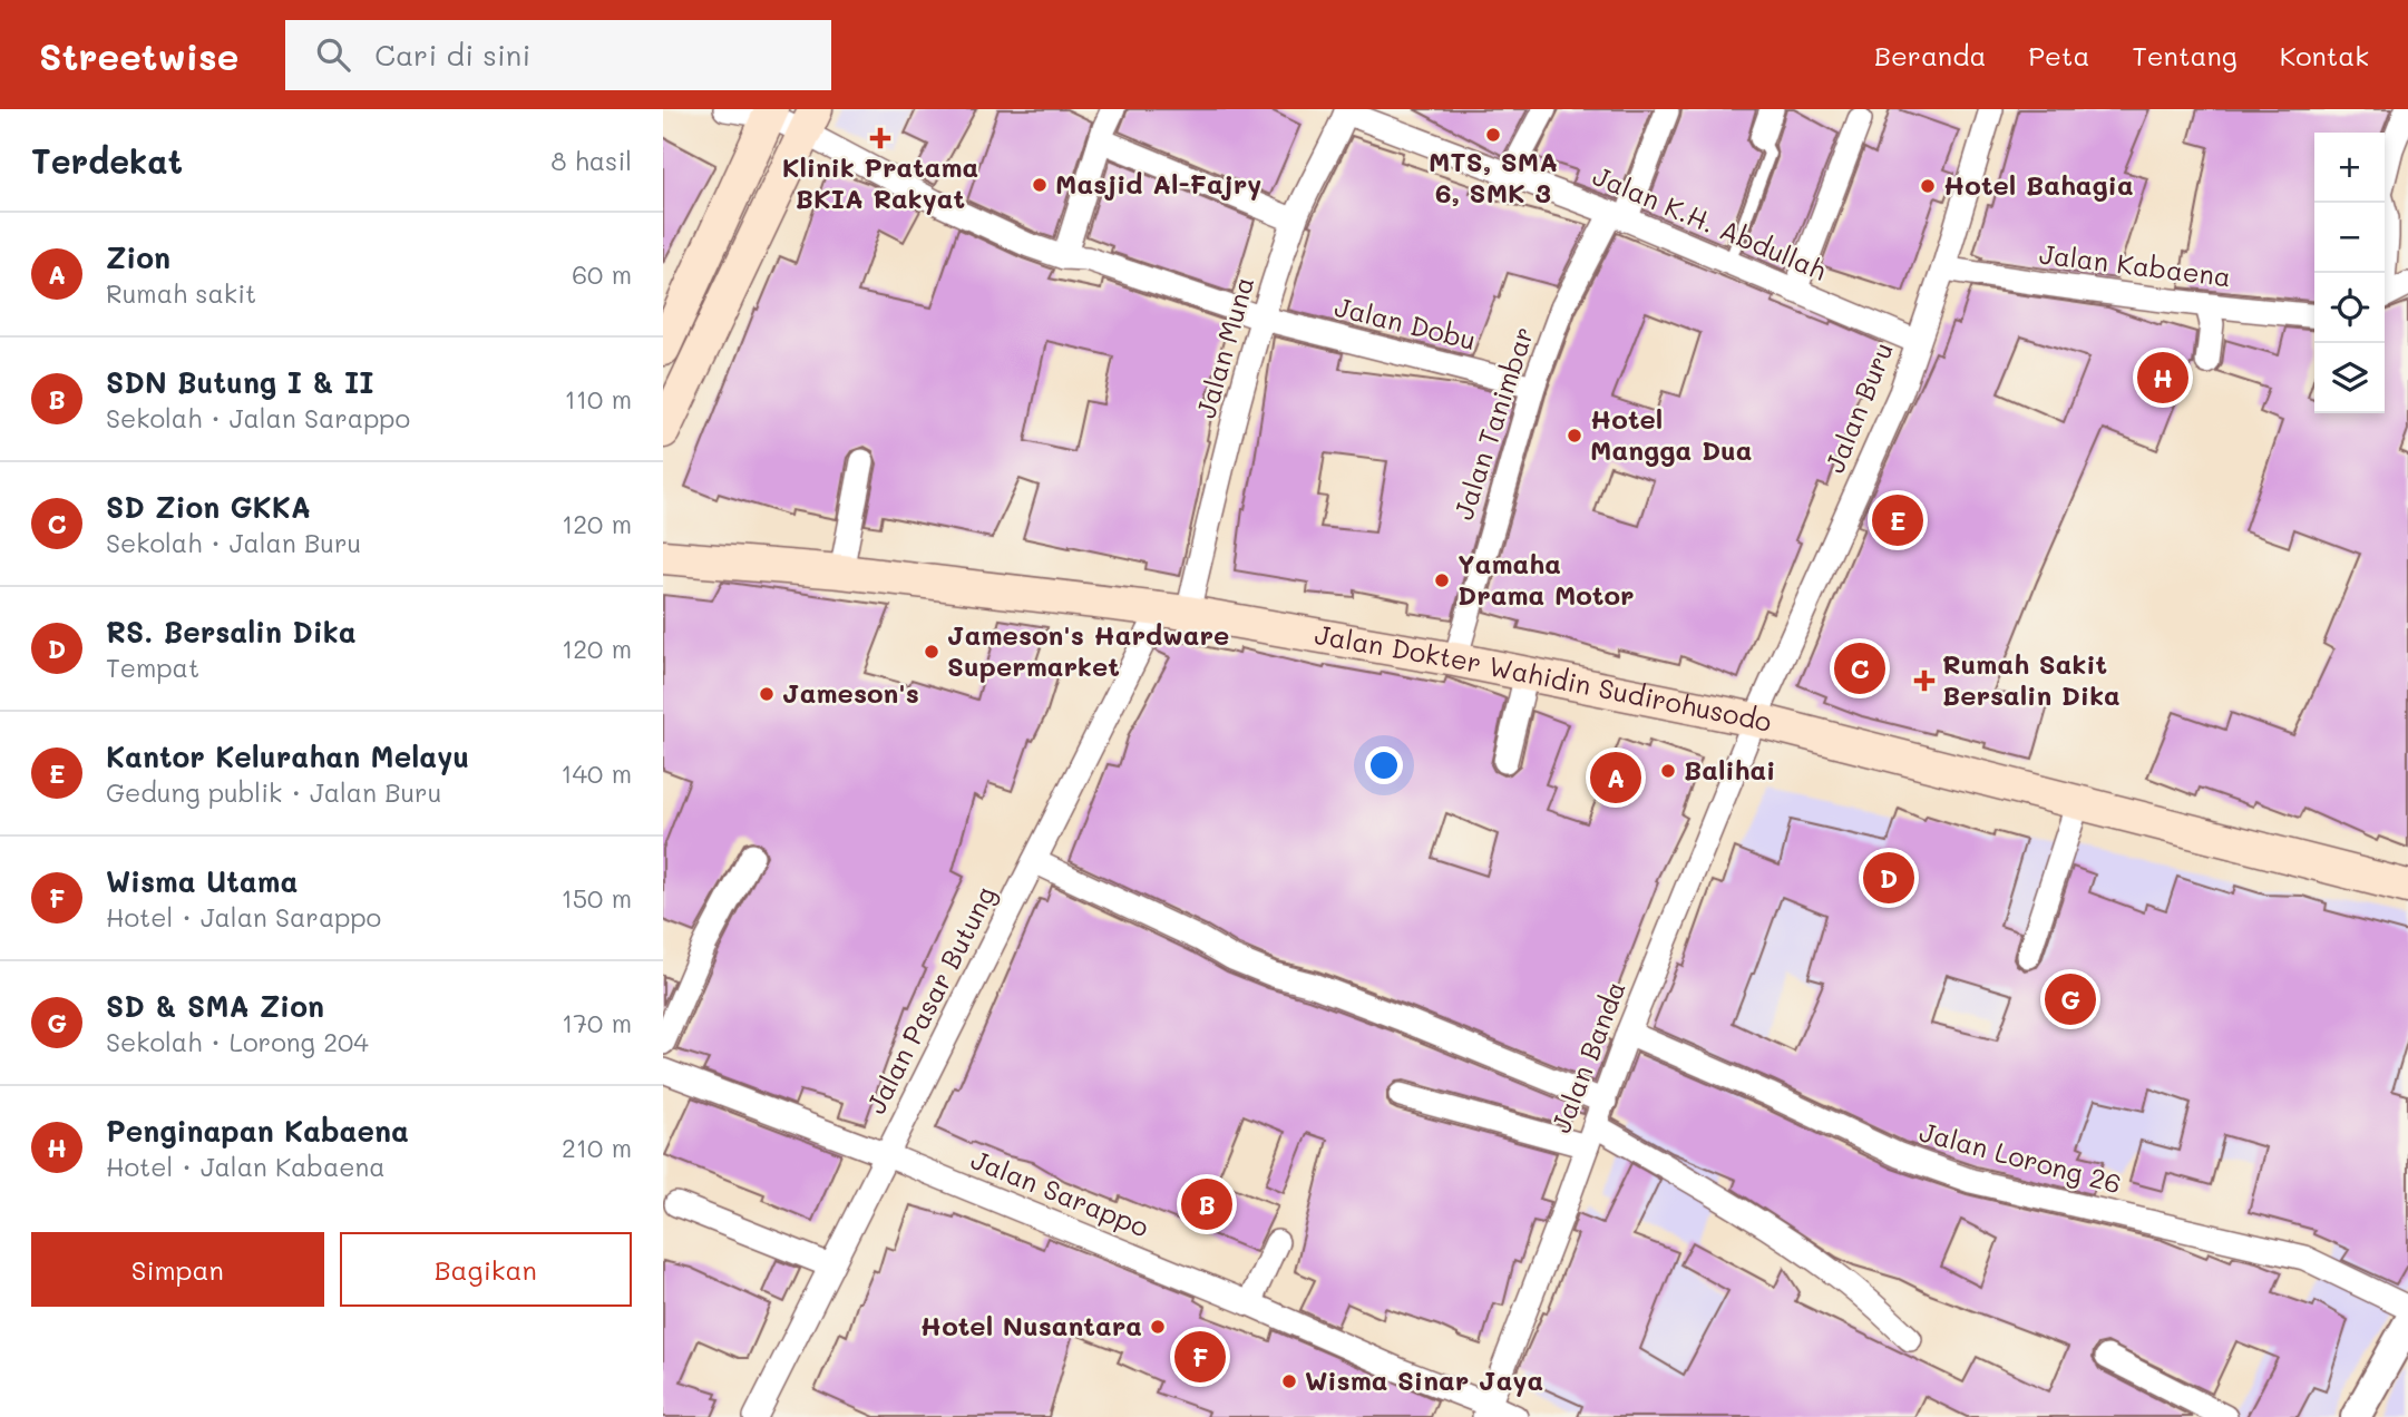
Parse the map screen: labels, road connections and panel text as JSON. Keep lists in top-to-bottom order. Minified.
{"streets":{"main road":["Jalan Dokter Wahidin Sudirohusodo"],"street":["Jalan K.H. Abdullah","Jalan Kabaena","Jalan Dobu","Jalan Muna","Jalan Buru","Jalan Tanimbar","Jalan Pasar Butung","Jalan Banda","Jalan Lorong 26","Jalan Sarappo"]},"crossings":[["Jalan K.H. Abdullah","Jalan Muna"],["Jalan K.H. Abdullah","Jalan Buru"],["Jalan K.H. Abdullah","Jalan Tanimbar"],["Jalan Kabaena","Jalan Buru"],["Jalan Dobu","Jalan Muna"],["Jalan Dobu","Jalan Tanimbar"],["Jalan Muna","Jalan Dokter Wahidin Sudirohusodo"],["Jalan Muna","Jalan Pasar Butung"],["Jalan Buru","Jalan Dokter Wahidin Sudirohusodo"],["Jalan Buru","Jalan Banda"],["Jalan Tanimbar","Jalan Dokter Wahidin Sudirohusodo"],["Jalan Dokter Wahidin Sudirohusodo","Jalan Pasar Butung"],["Jalan Dokter Wahidin Sudirohusodo","Jalan Banda"],["Jalan Pasar Butung","Jalan Sarappo"],["Jalan Banda","Jalan Lorong 26"],["Jalan Banda","Jalan Sarappo"]],"places":{"other":["MTS, SMA 6, SMK 3","Masjid Al-Fajry","Hotel Bahagia","Hotel Mangga Dua","Yamaha Drama Motor","Jameson's Hardware Supermarket","Jameson's","Balihai","Hotel Nusantara","Wisma Sinar Jaya"],"health":["Klinik Pratama BKIA Rakyat","Rumah Sakit Bersalin Dika"]},"page":{"header":"Streetwise","search":"Cari di sini","nav":["Beranda","Peta","Tentang","Kontak"],"heading":["Terdekat","8 hasil"],"map_buttons":["+","−"],"list":[{"mark":"A","name":"Zion","note":"Rumah sakit","value":"60 m"},{"mark":"B","name":"SDN Butung I & II","note":"Sekolah · Jalan Sarappo","value":"110 m"},{"mark":"C","name":"SD Zion GKKA","note":"Sekolah · Jalan Buru","value":"120 m"},{"mark":"D","name":"RS. Bersalin Dika","note":"Tempat","value":"120 m"},{"mark":"E","name":"Kantor Kelurahan Melayu","note":"Gedung publik · Jalan Buru","value":"140 m"},{"mark":"F","name":"Wisma Utama","note":"Hotel · Jalan Sarappo","value":"150 m"},{"mark":"G","name":"SD & SMA Zion","note":"Sekolah · Lorong 204","value":"170 m"},{"mark":"H","name":"Penginapan Kabaena","note":"Hotel · Jalan Kabaena","value":"210 m"}],"pins":["H","E","C","A","D","G","B","F"],"buttons":["Simpan","Bagikan"]}}
